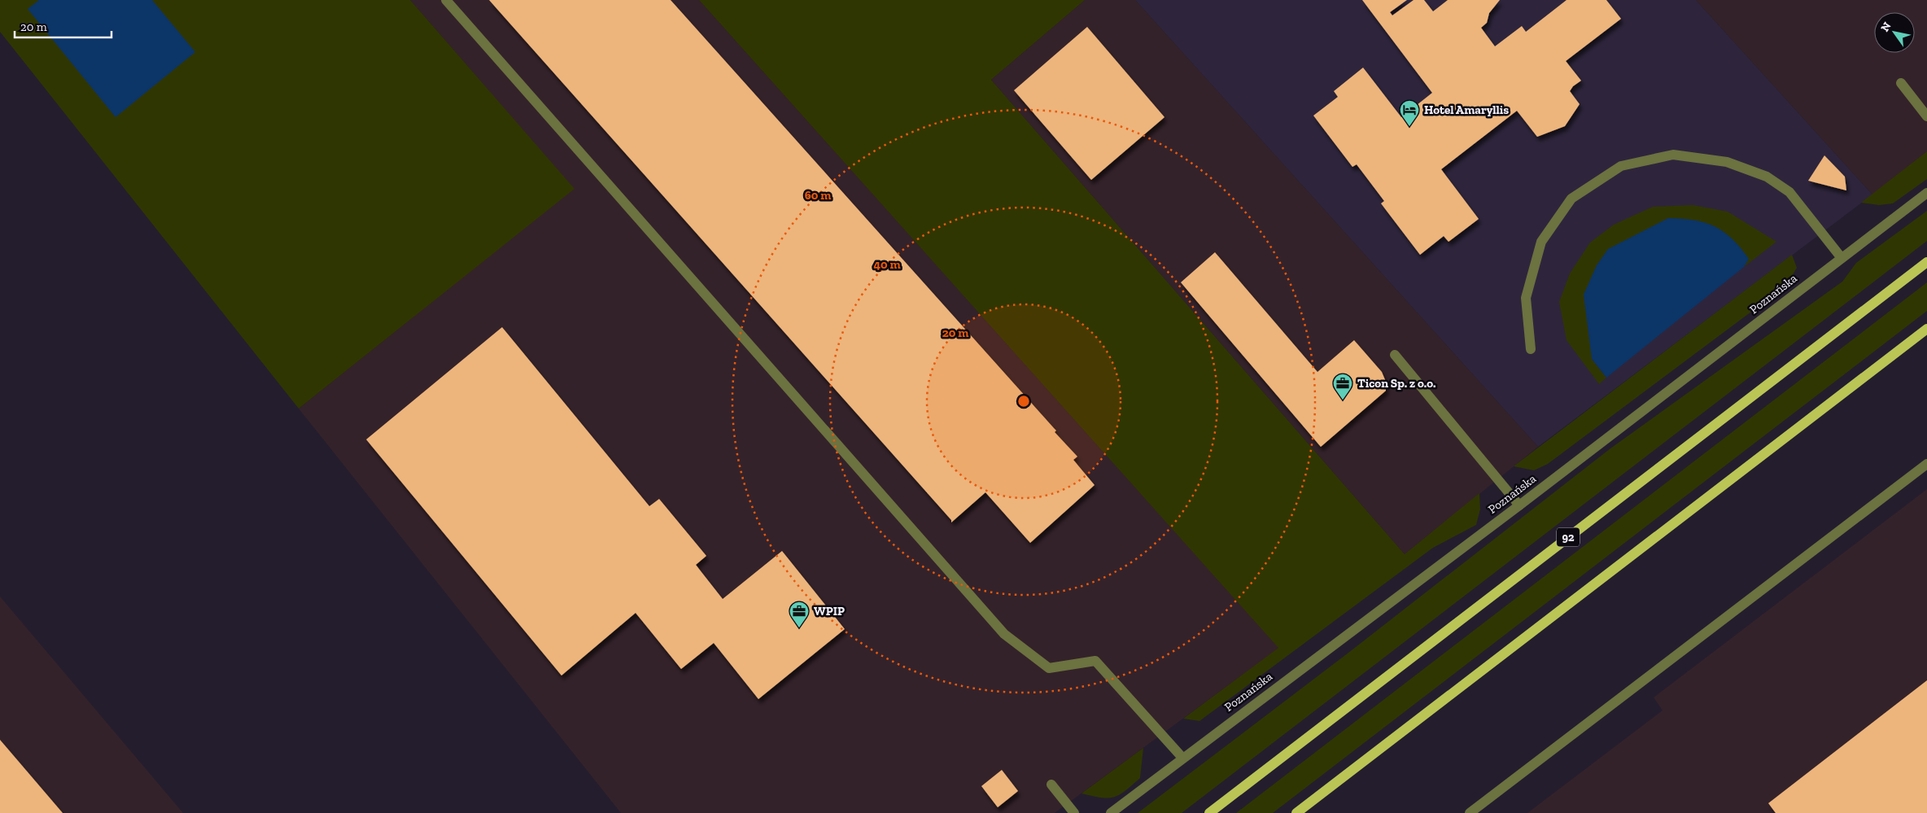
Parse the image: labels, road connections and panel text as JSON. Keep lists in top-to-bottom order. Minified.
{"streets":{"main road":["92"],"street":["Poznańska"]},"places":{"hotel":["Hotel Amaryllis"],"office":["Ticon Sp. z o.o.","WPIP"]},"scale_bar":"20 m","north":"top left","rings":["60 m","40 m","20 m"]}
